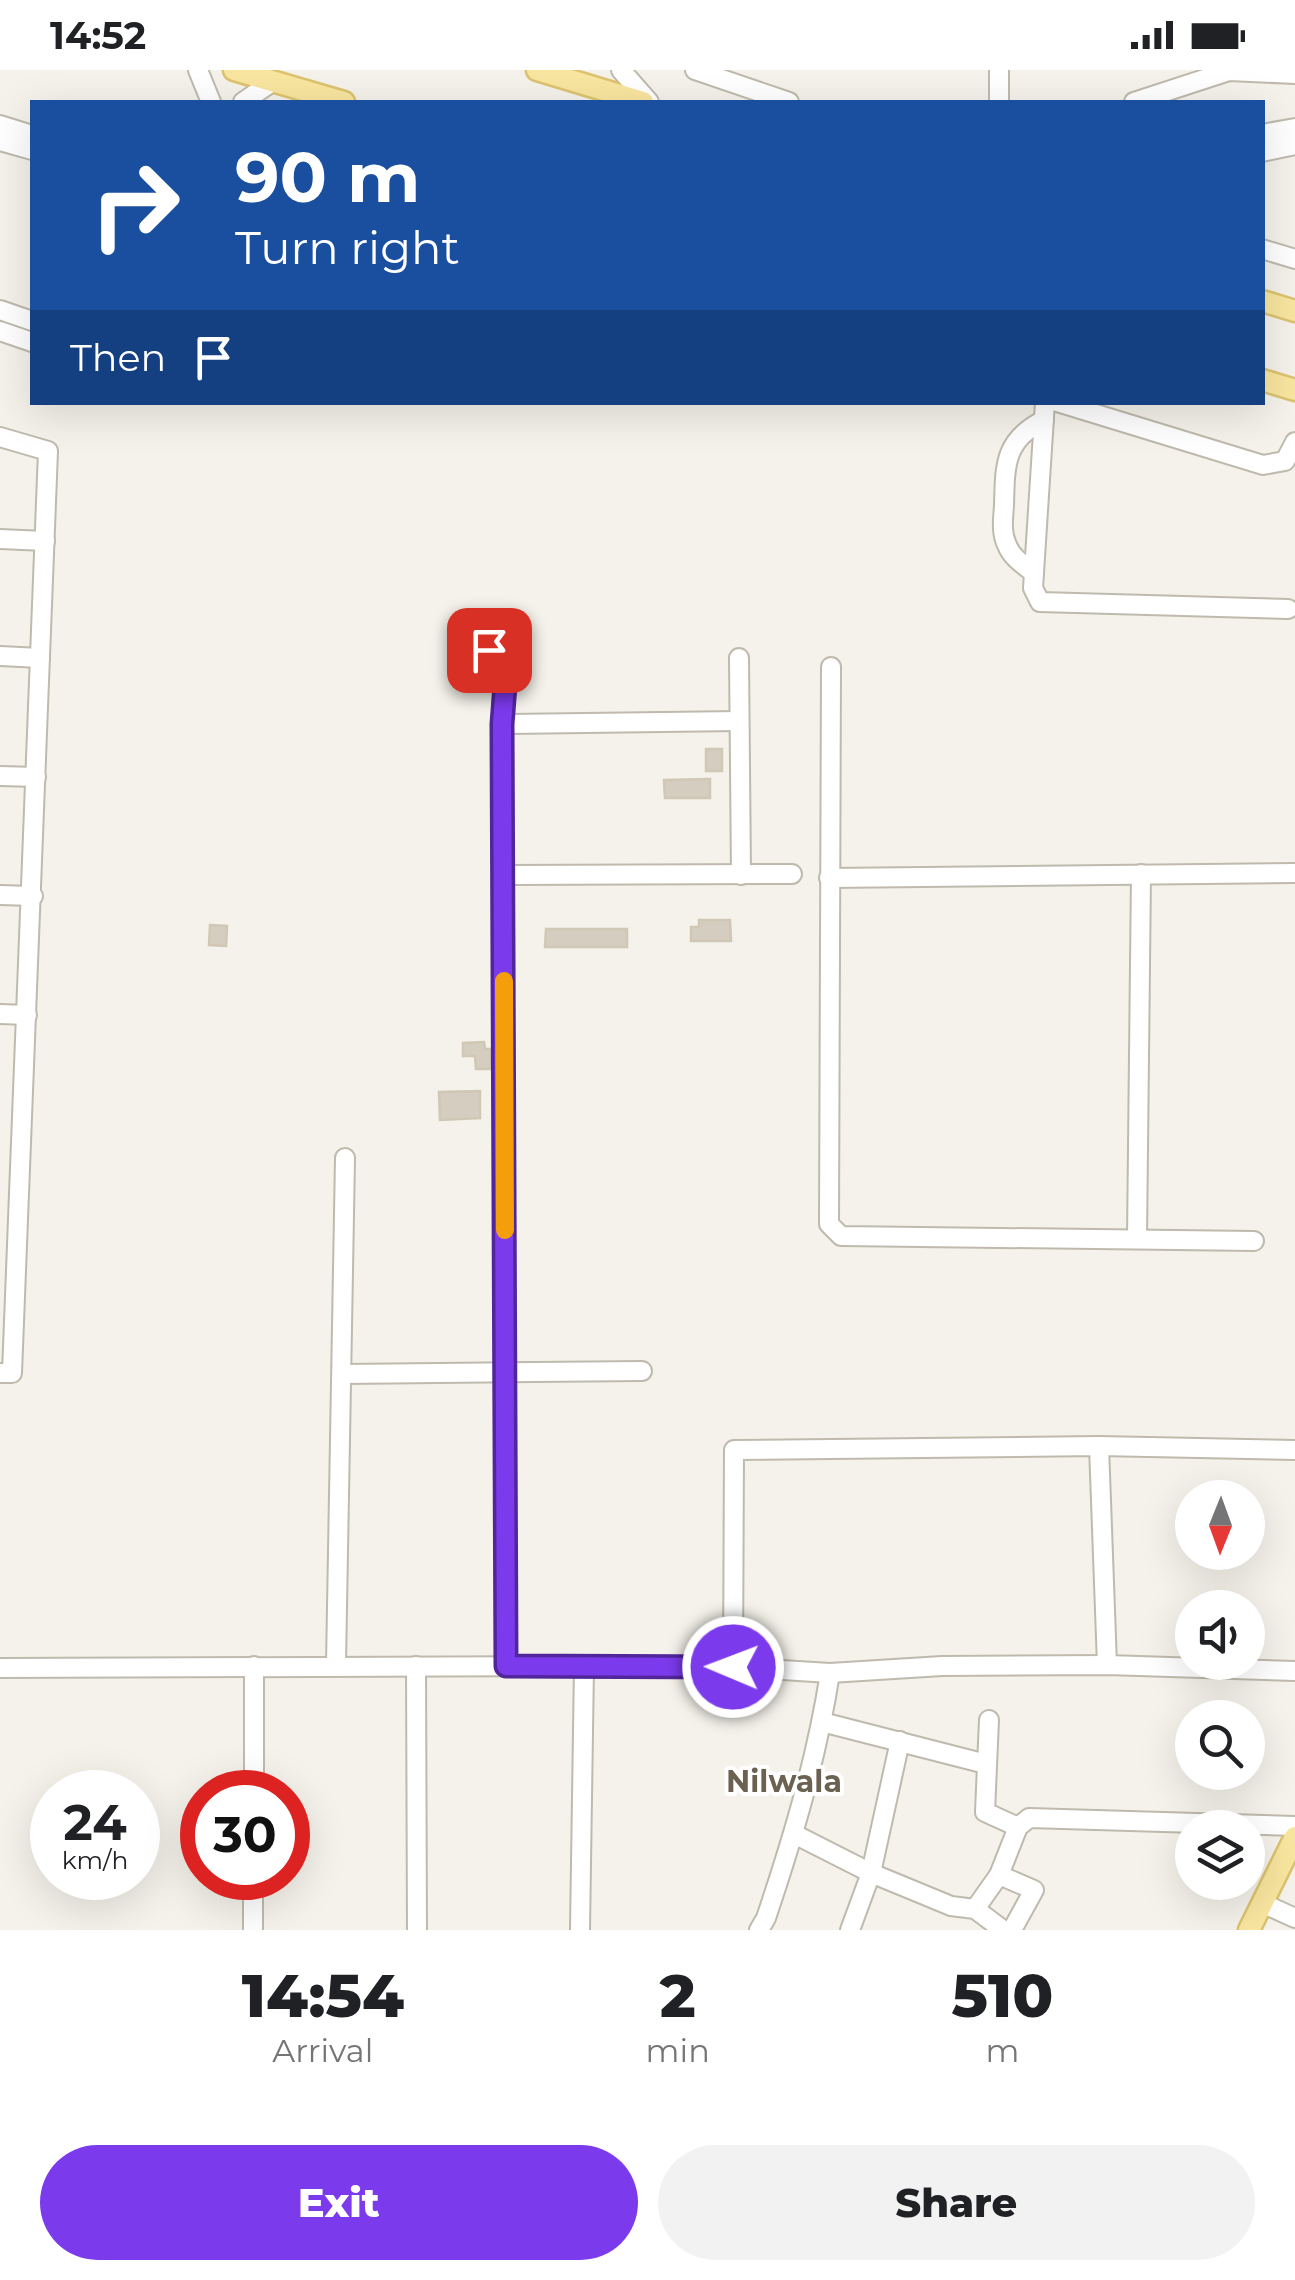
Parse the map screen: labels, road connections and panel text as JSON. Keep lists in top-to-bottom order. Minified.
{"districts":["Nilwala"],"north":"bottom","page":{"status":"14:52","turn":["90 m","Turn right"],"then":"Then","speed":"24 km/h","limit":"30","eta":["14:54","Arrival","2","min","510","m"],"buttons":["Exit","Share"]}}
